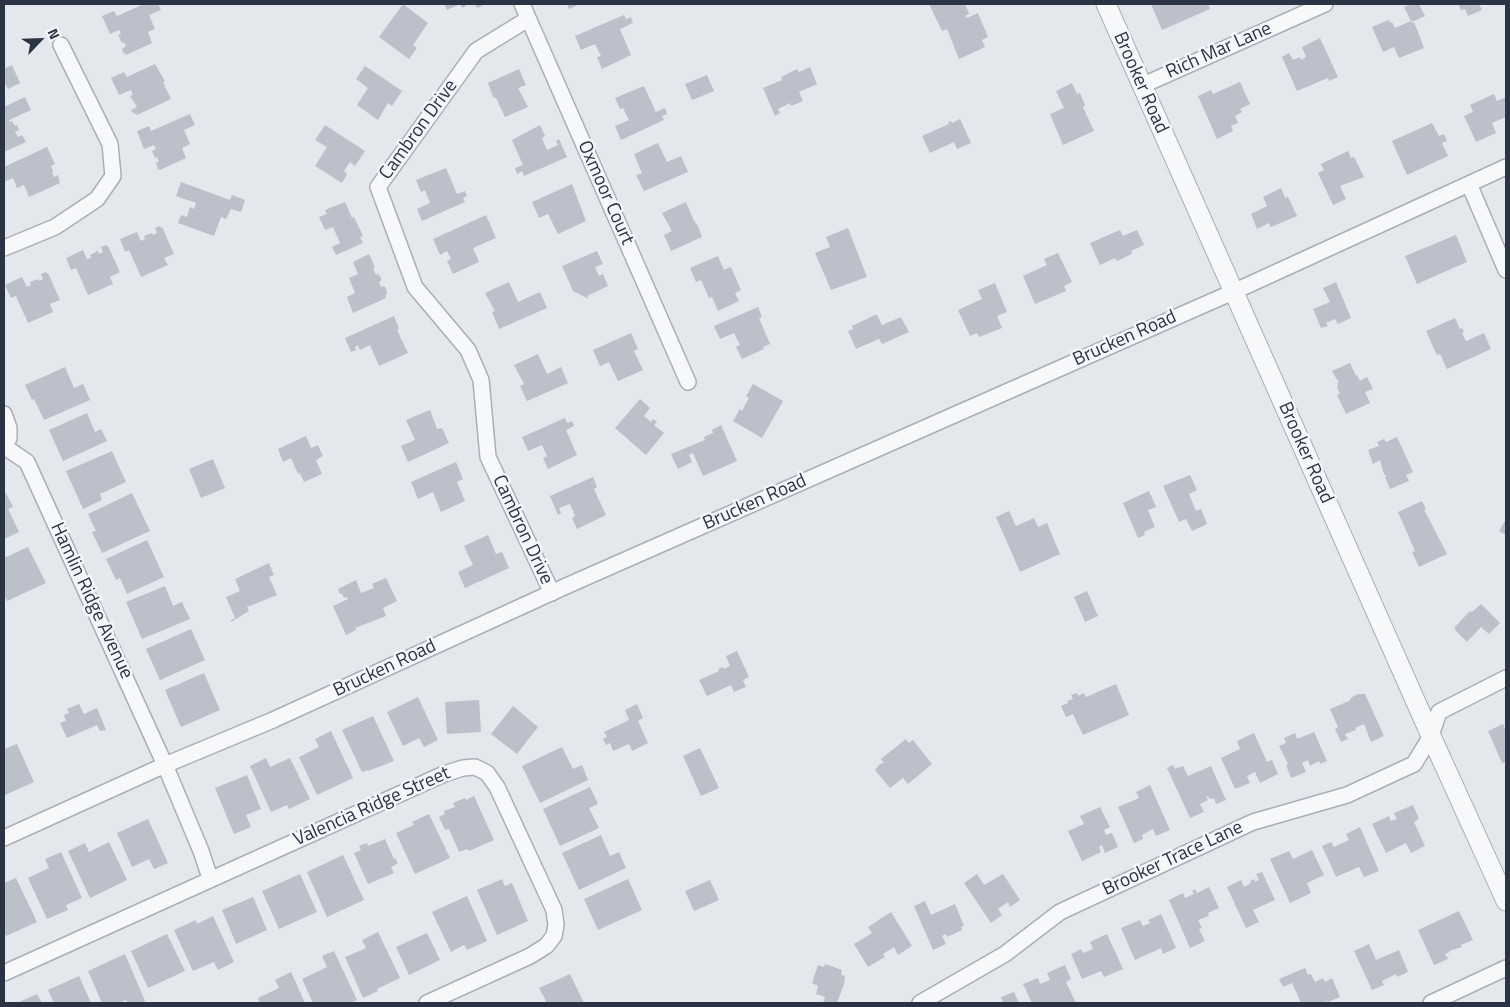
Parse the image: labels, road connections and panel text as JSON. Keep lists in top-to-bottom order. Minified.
{"streets":{"street":["Rich Mar Lane","Brooker Road","Cambron Drive","Oxmoor Court","Brucken Road","Hamlin Ridge Avenue","Valencia Ridge Street","Brooker Trace Lane"]},"crossings":[["Rich Mar Lane","Brooker Road"],["Brooker Road","Brucken Road"],["Brooker Road","Brooker Trace Lane"],["Cambron Drive","Oxmoor Court"],["Cambron Drive","Brucken Road"],["Brucken Road","Hamlin Ridge Avenue"]],"north":"top right"}
